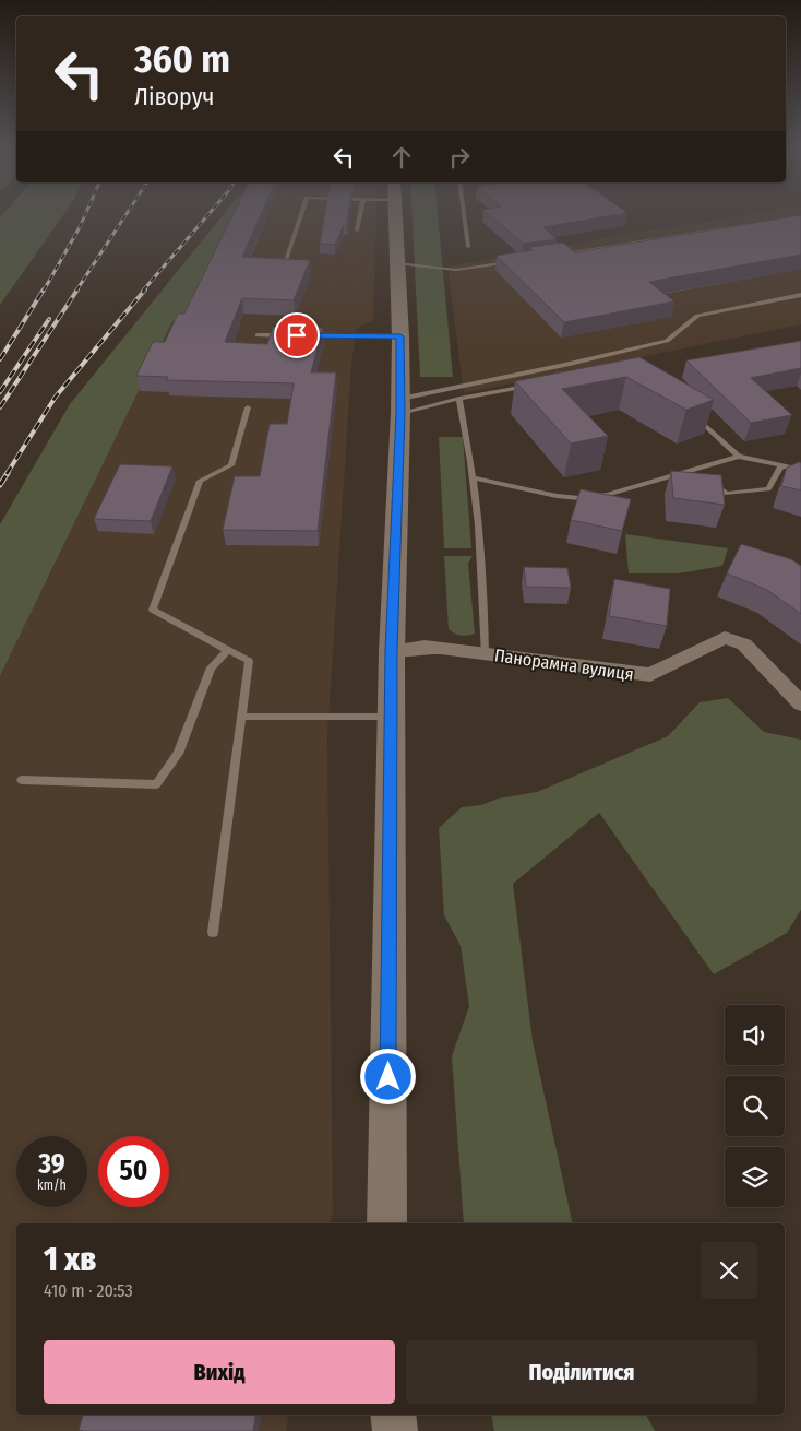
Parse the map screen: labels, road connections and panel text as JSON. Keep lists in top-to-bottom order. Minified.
{"streets":{"street":["Панорамна вулиця"]},"page":{"turn":["360 m","Ліворуч"],"speed":"39 km/h","limit":"50","heading":["1 хв","410 m · 20:53"],"buttons":["Вихід","Поділитися"]}}
